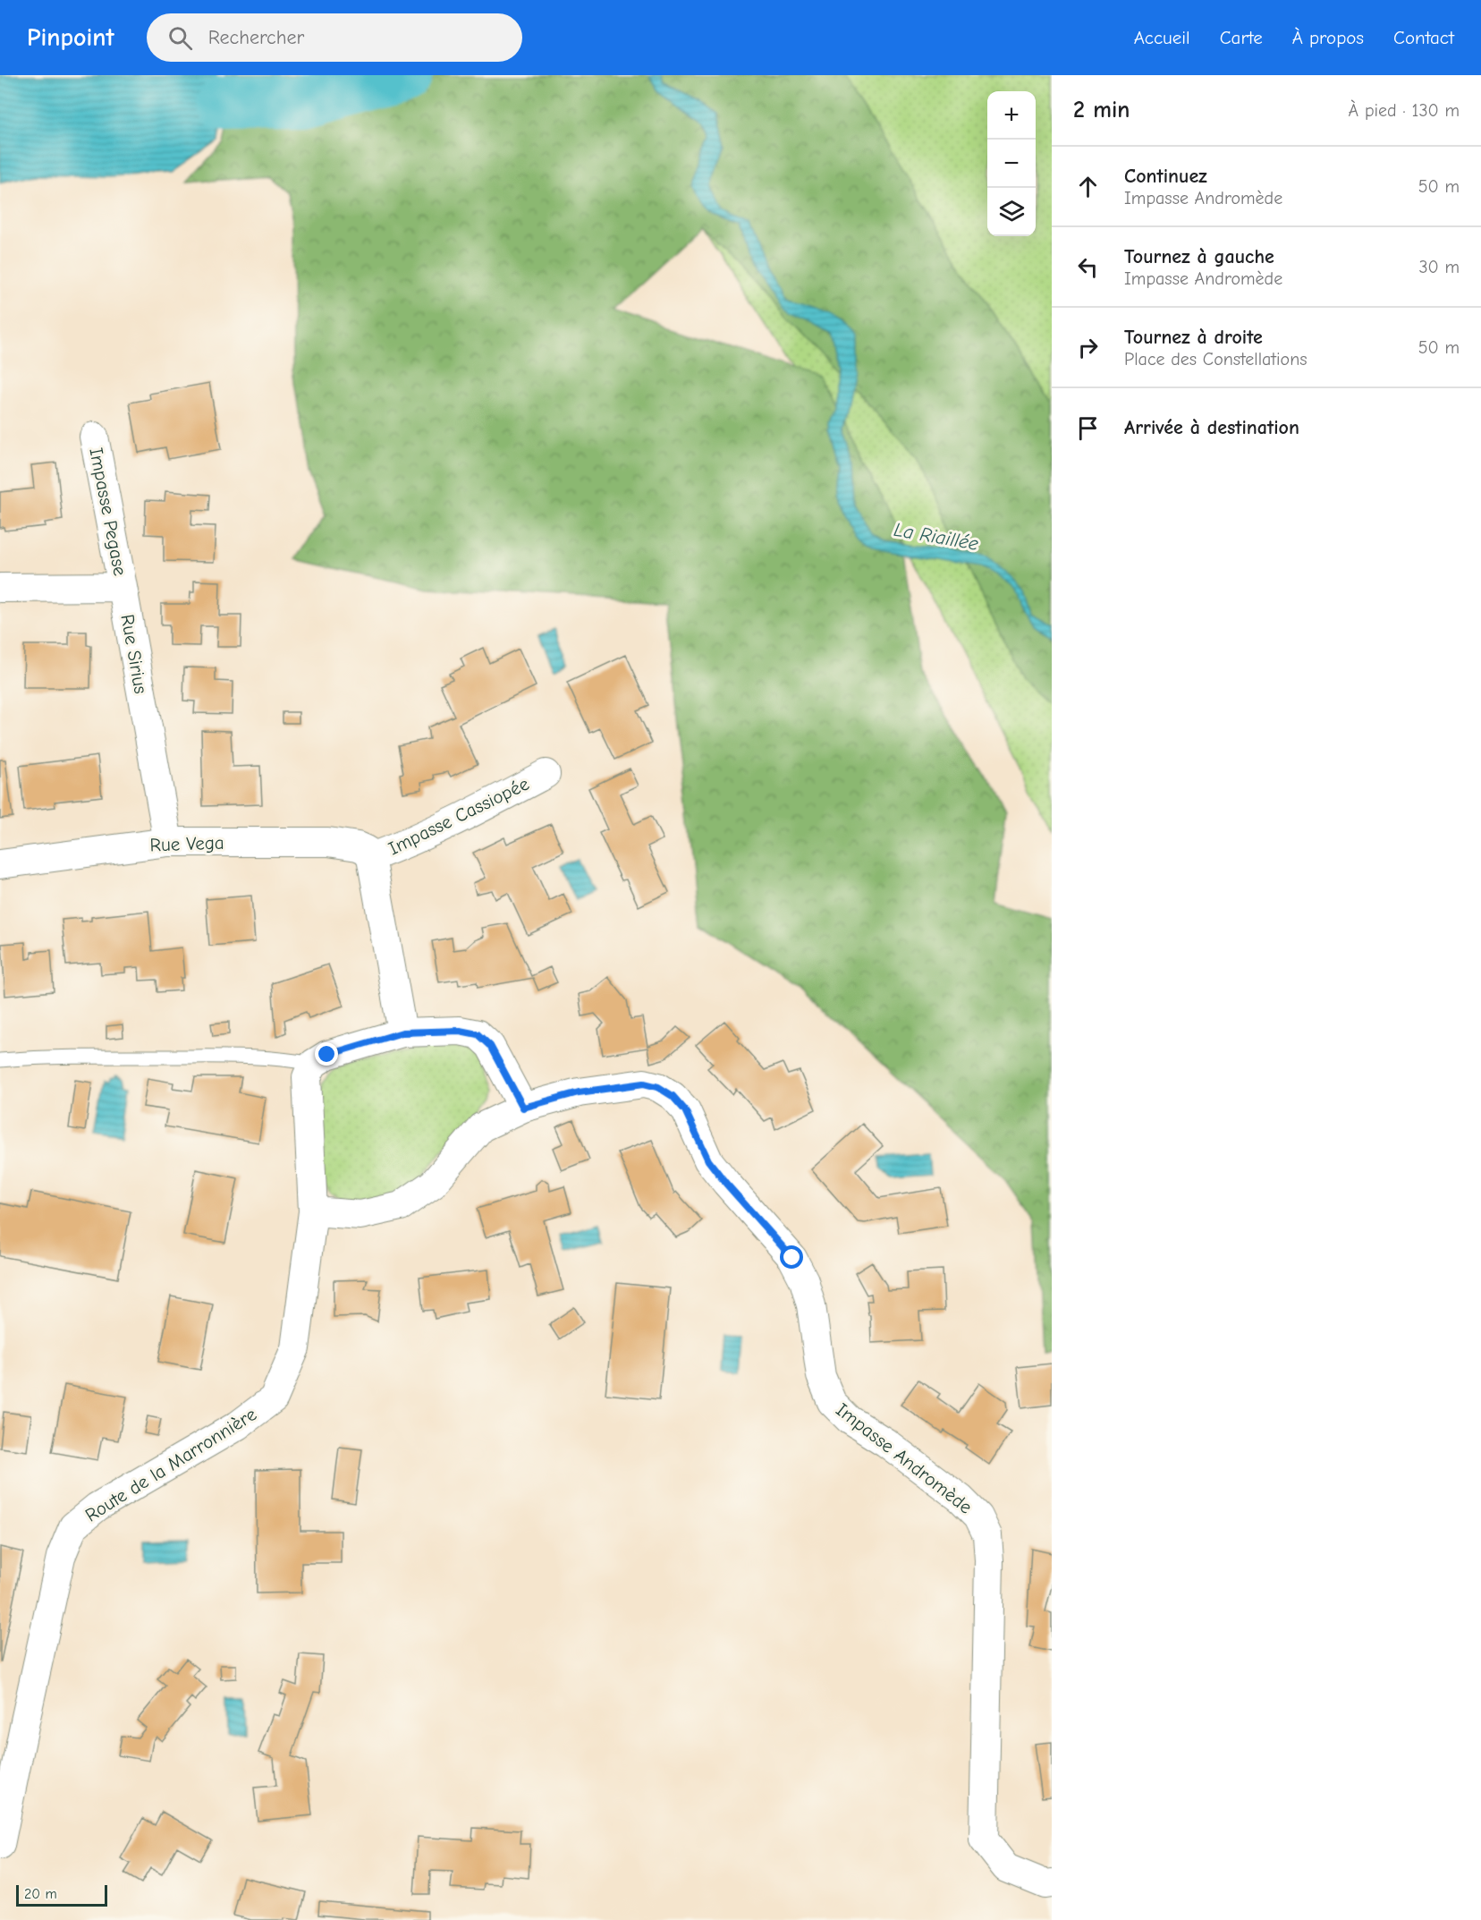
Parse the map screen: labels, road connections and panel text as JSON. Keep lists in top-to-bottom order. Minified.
{"streets":{"street":["Impasse Pegase","Rue Sirius","Impasse Cassiopée","Rue Vega","Impasse Andromède","Route de la Marronnière"]},"crossings":[["Impasse Pegase","Rue Sirius"],["Rue Sirius","Rue Vega"],["Impasse Cassiopée","Rue Vega"],["Impasse Andromède","Route de la Marronnière"]],"water":["La Riaillée"],"scale_bar":"20 m","page":{"header":"Pinpoint","search":"Rechercher","nav":["Accueil","Carte","À propos","Contact"],"heading":["2 min","À pied · 130 m"],"map_buttons":["+","−"],"list":[["Continuez","Impasse Andromède","50 m"],["Tournez à gauche","Impasse Andromède","30 m"],["Tournez à droite","Place des Constellations","50 m"],"Arrivée à destination"],"scale":"20 m"}}
